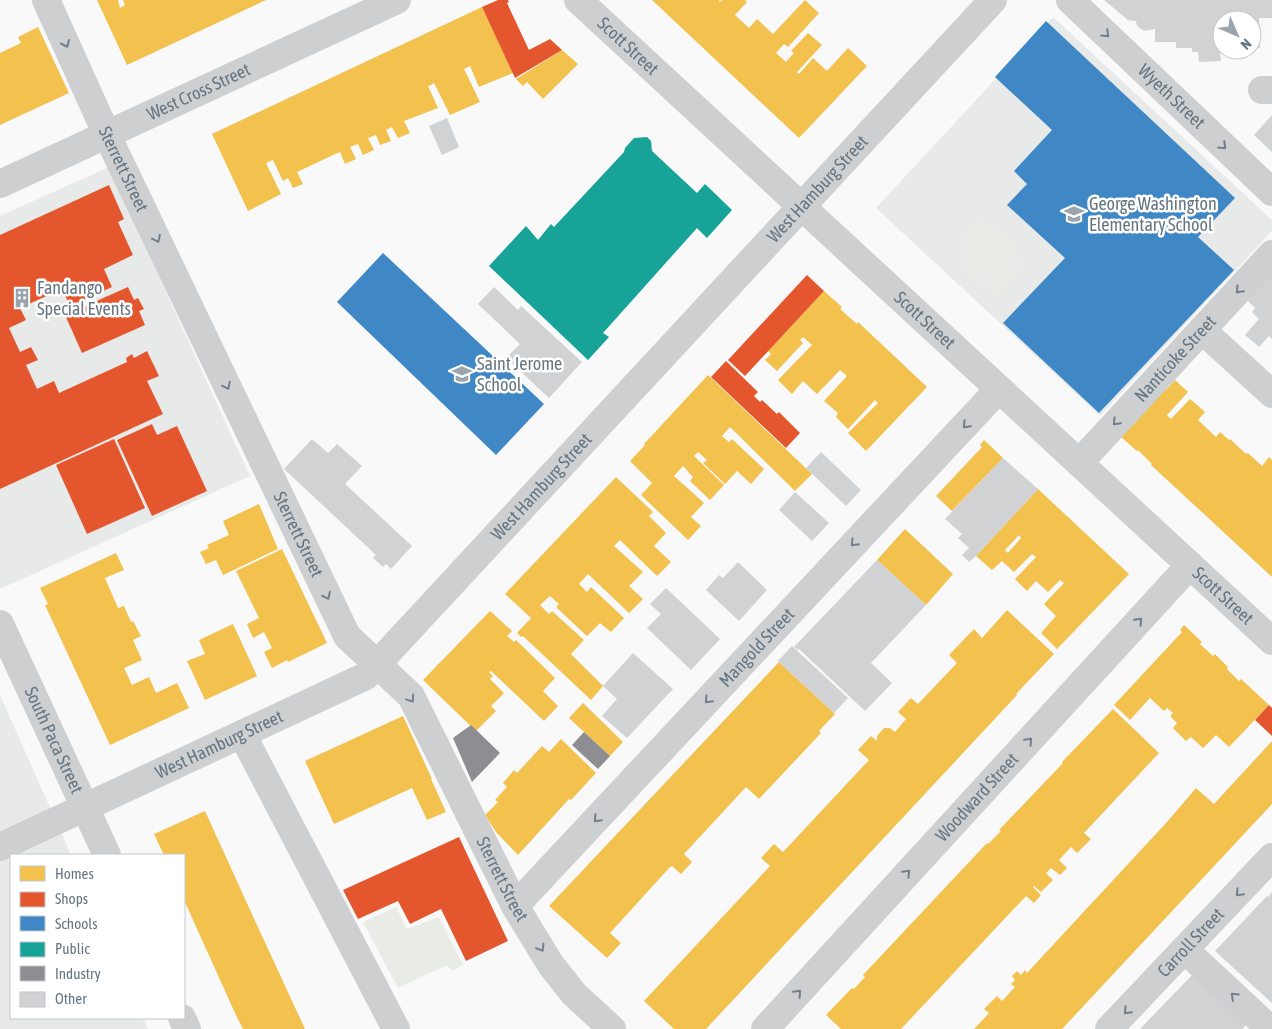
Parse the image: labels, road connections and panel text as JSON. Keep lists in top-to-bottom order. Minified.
{"streets":{"street":["Scott Street","West Cross Street","Wyeth Street","Sterrett Street","West Hamburg Street","Nanticoke Street","Mangold Street","South Paca Street","Woodward Street","Carroll Street"]},"crossings":[["Scott Street","West Hamburg Street"],["Scott Street","Nanticoke Street"],["Scott Street","Mangold Street"],["Scott Street","Woodward Street"],["West Cross Street","Sterrett Street"],["Sterrett Street","West Hamburg Street"],["Sterrett Street","Mangold Street"],["West Hamburg Street","South Paca Street"]],"one_way":["Wyeth Street","Sterrett Street","Nanticoke Street","Mangold Street","Woodward Street","Carroll Street"],"places":{"school or university":["George Washington Elementary School","Saint Jerome School"],"building":["Fandango Special Events"]},"legend":["Homes","Shops","Schools","Public","Industry","Other"],"north":"bottom right"}
